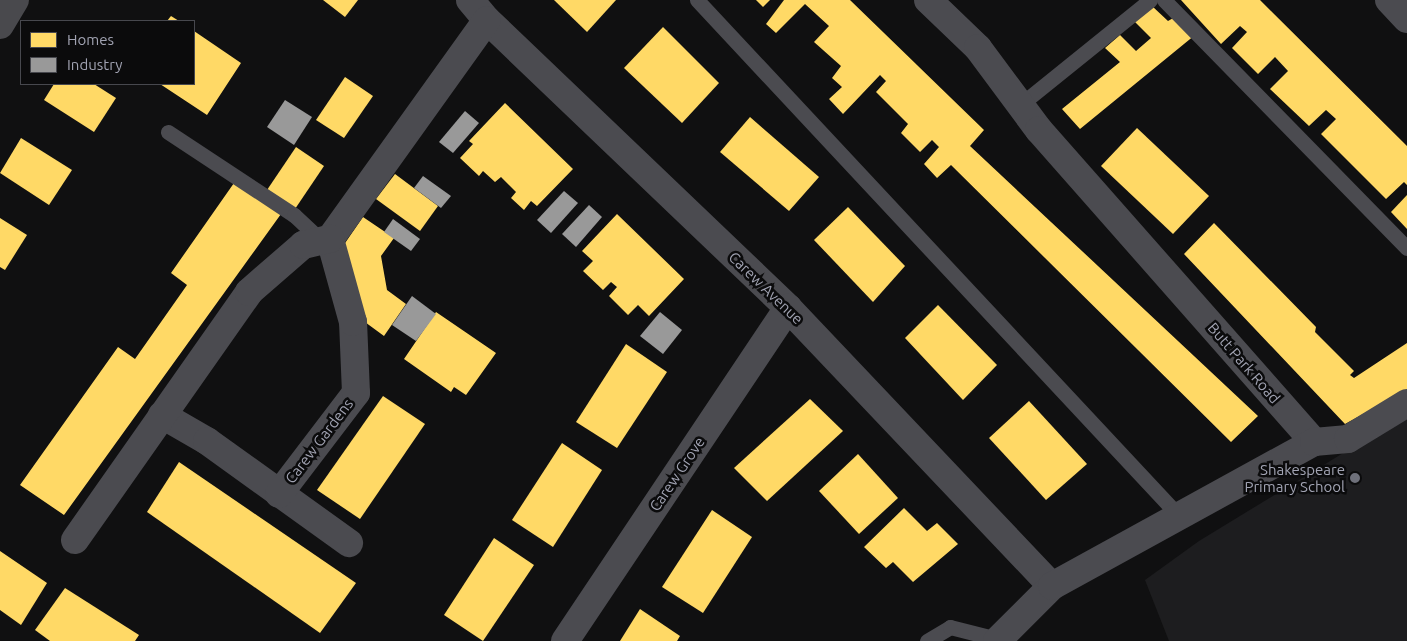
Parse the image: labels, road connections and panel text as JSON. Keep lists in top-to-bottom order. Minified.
{"streets":{"street":["Carew Avenue","Butt Park Road","Carew Gardens","Carew Grove"]},"crossings":[["Carew Avenue","Carew Grove"]],"places":["Shakespeare Primary School"],"legend":["Homes","Industry"]}
